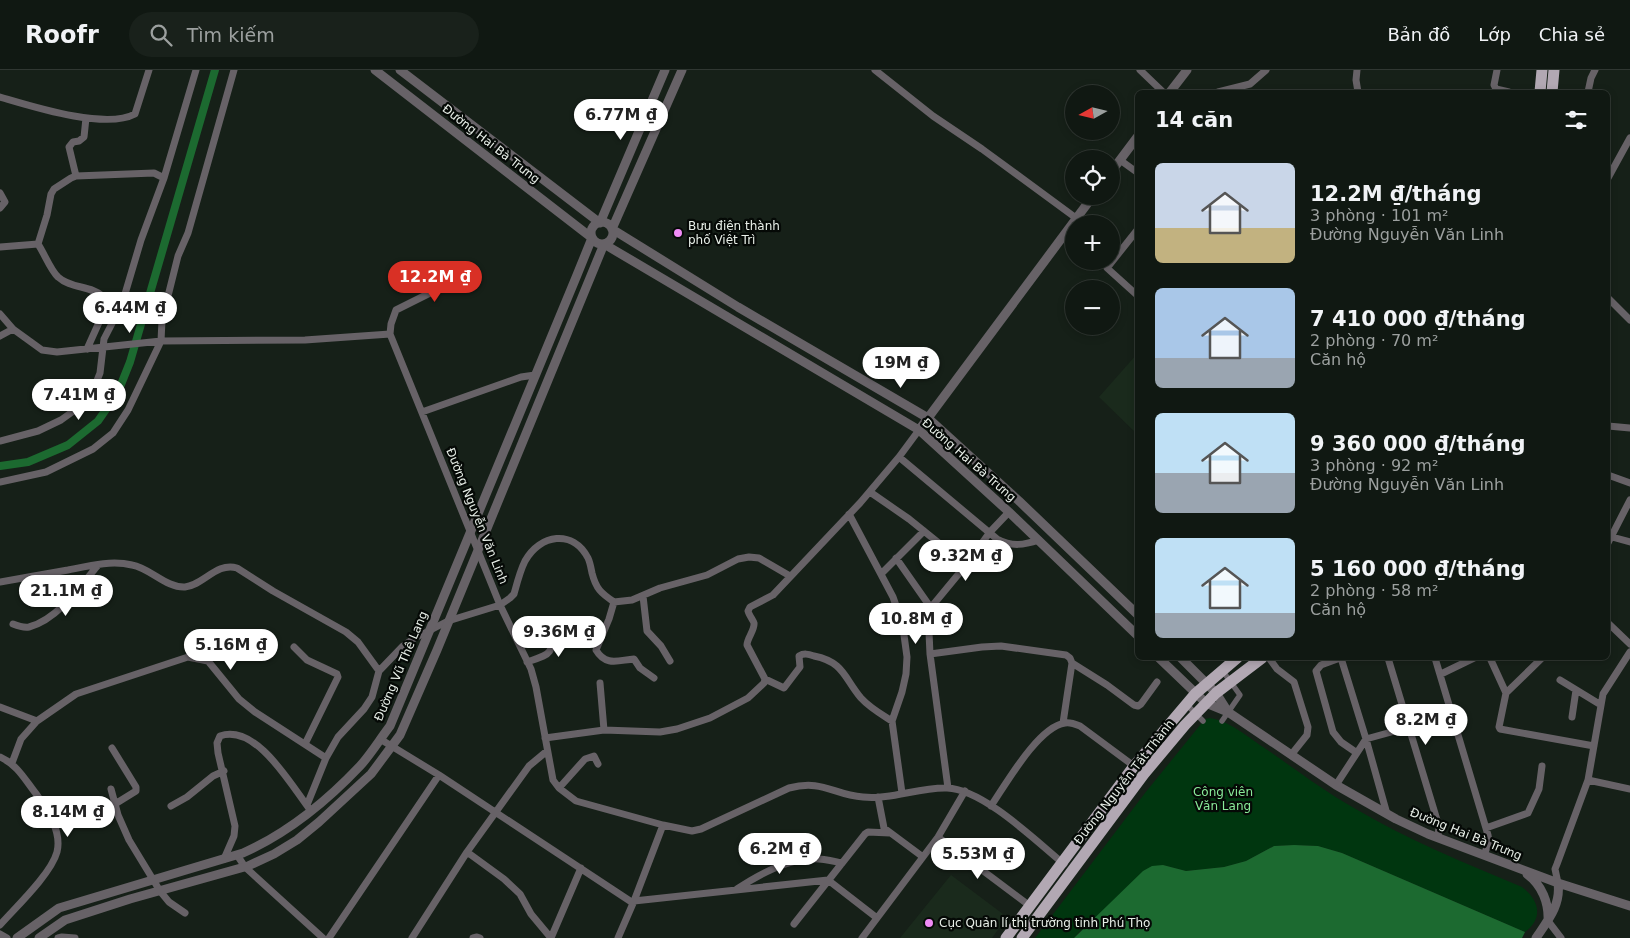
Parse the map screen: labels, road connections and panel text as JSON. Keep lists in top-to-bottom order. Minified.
{"streets":{"main road":["Đường Nguyễn Tất Thành"],"street":["Đường Hai Bà Trưng","Đường Nguyễn Văn Linh","Đường Vũ Thê Lang"]},"crossings":[["Đường Hai Bà Trưng","Đường Vũ Thê Lang"],["Đường Hai Bà Trưng","Đường Nguyễn Tất Thành"],["Đường Nguyễn Văn Linh","Đường Vũ Thê Lang"]],"parks":["Công viên Văn Lang"],"places":["Bưu điện thành phố Việt Trì","Cục Quản lí thị trường tỉnh Phú Thọ"],"north":"left","page":{"header":"Roofr","search":"Tìm kiếm","nav":["Bản đồ","Lớp","Chia sẻ"],"map_buttons":["+","−"],"heading":"14 căn","price":["6.77M ₫","12.2M ₫","6.44M ₫","19M ₫","7.41M ₫","9.32M ₫","21.1M ₫","10.8M ₫","9.36M ₫","5.16M ₫","8.2M ₫","8.14M ₫","6.2M ₫","5.53M ₫"],"list":[{"name":"12.2M ₫/tháng","note":"3 phòng · 101 m² · Đường Nguyễn Văn Linh"},{"name":"7 410 000 ₫/tháng","note":"2 phòng · 70 m² · Căn hộ"},{"name":"9 360 000 ₫/tháng","note":"3 phòng · 92 m² · Đường Nguyễn Văn Linh"},{"name":"5 160 000 ₫/tháng","note":"2 phòng · 58 m² · Căn hộ"}]}}
